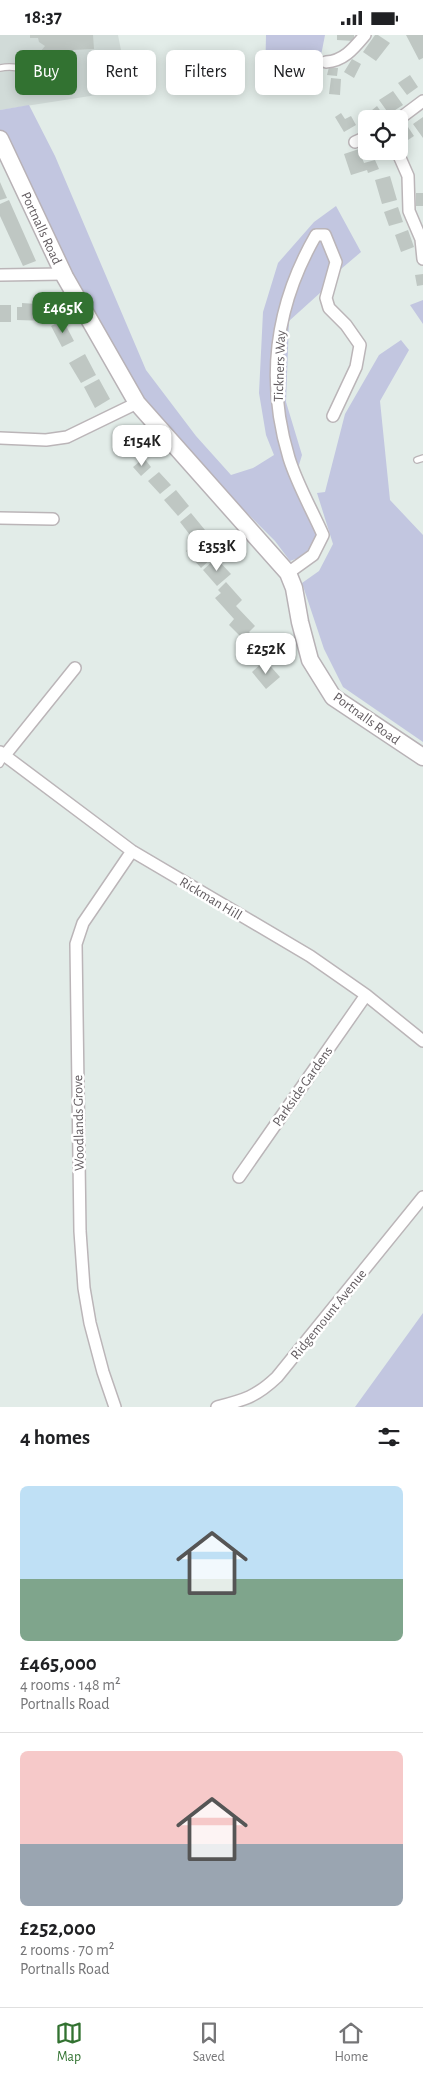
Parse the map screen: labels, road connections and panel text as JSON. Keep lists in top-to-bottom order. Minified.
{"streets":{"street":["Portnalls Road","Tickners Way","Rickman Hill","Parkside Gardens","Woodlands Grove","Ridgemount Avenue"]},"crossings":[["Portnalls Road","Tickners Way"],["Rickman Hill","Parkside Gardens"],["Rickman Hill","Woodlands Grove"]],"page":{"status":"18:37","chip":["Buy","Rent","Filters","New"],"price":["£465K","£154K","£353K","£252K"],"heading":"4 homes","list":[{"name":"£465,000","note":"4 rooms · 148 m² · Portnalls Road"},{"name":"£252,000","note":"2 rooms · 70 m² · Portnalls Road"}],"tabs":["Map","Saved","Home"]}}
